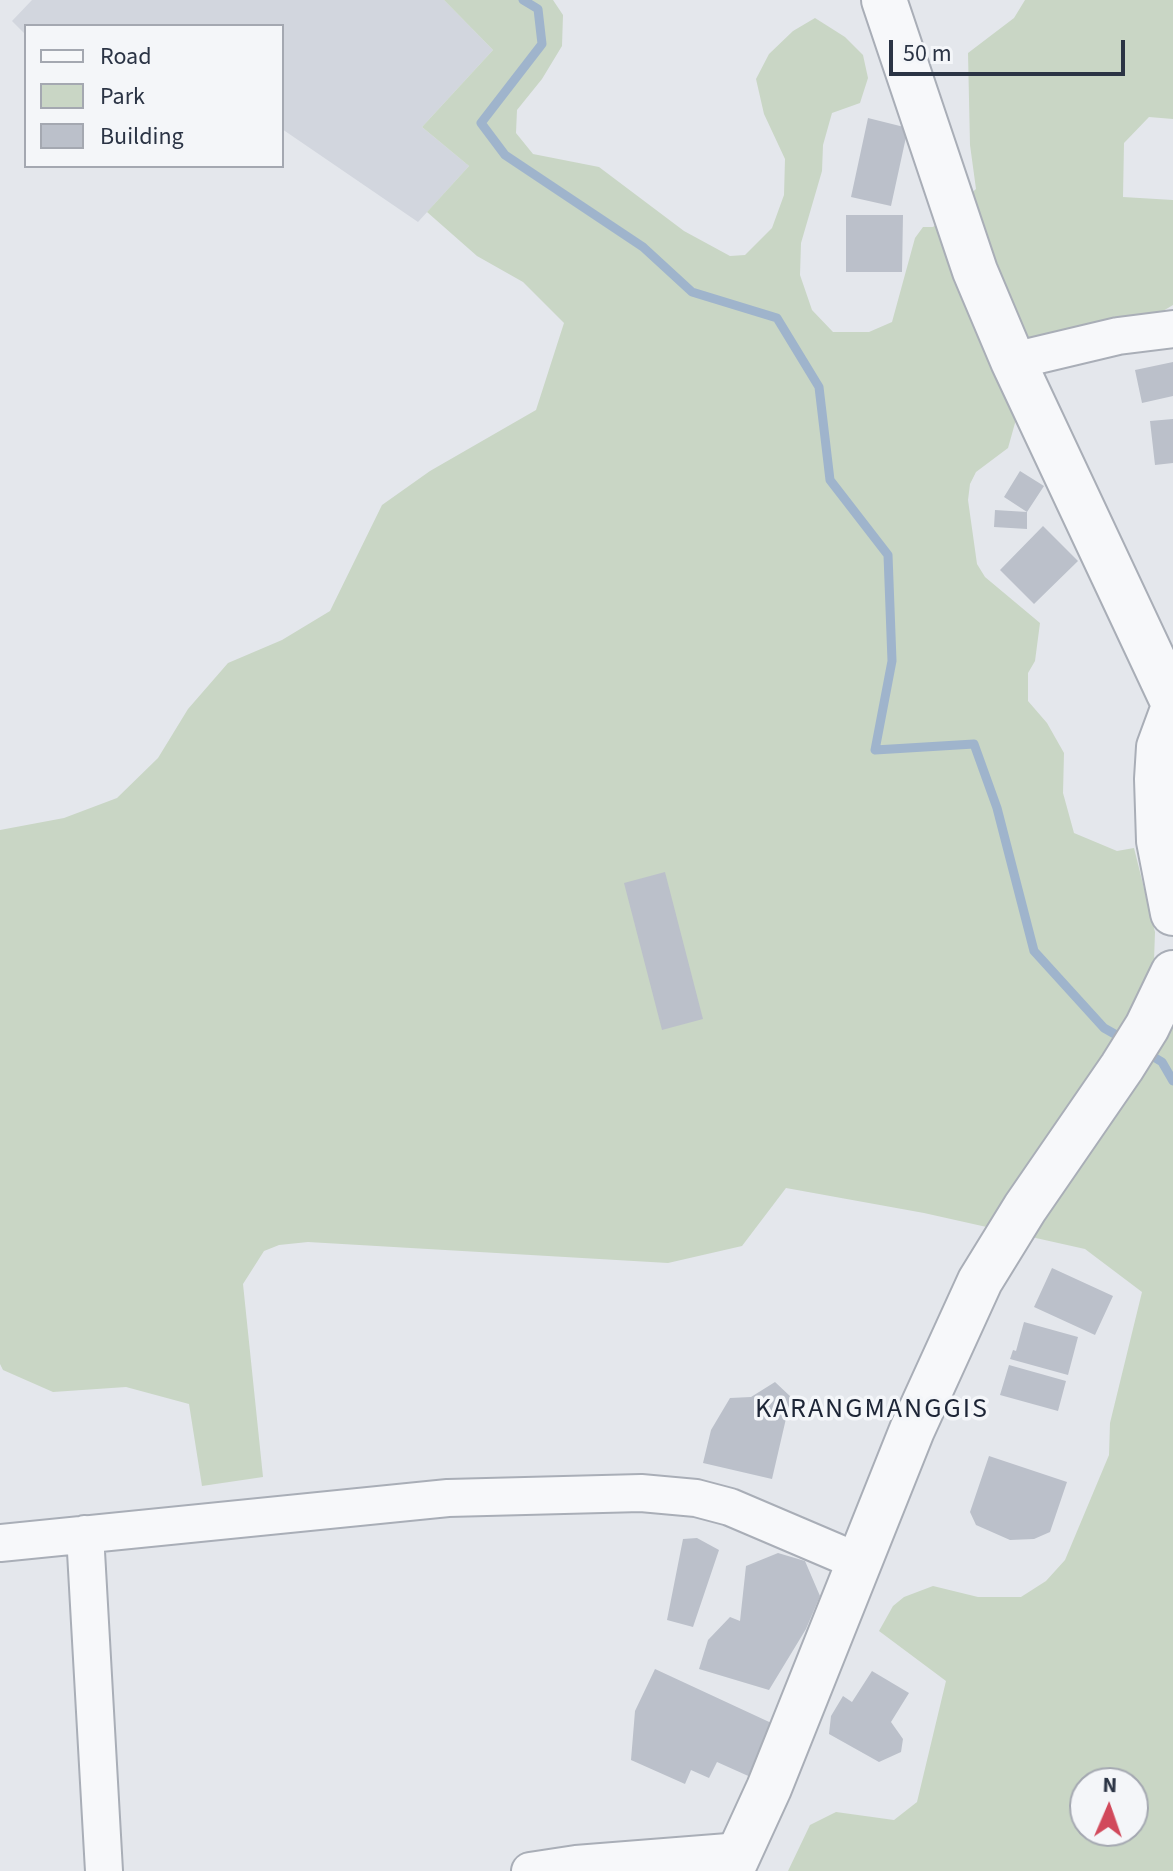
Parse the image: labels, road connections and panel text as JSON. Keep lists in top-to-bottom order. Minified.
{"districts":["KARANGMANGGIS"],"legend":["Road","Park","Building"],"scale_bar":"50 m","north":"top"}
